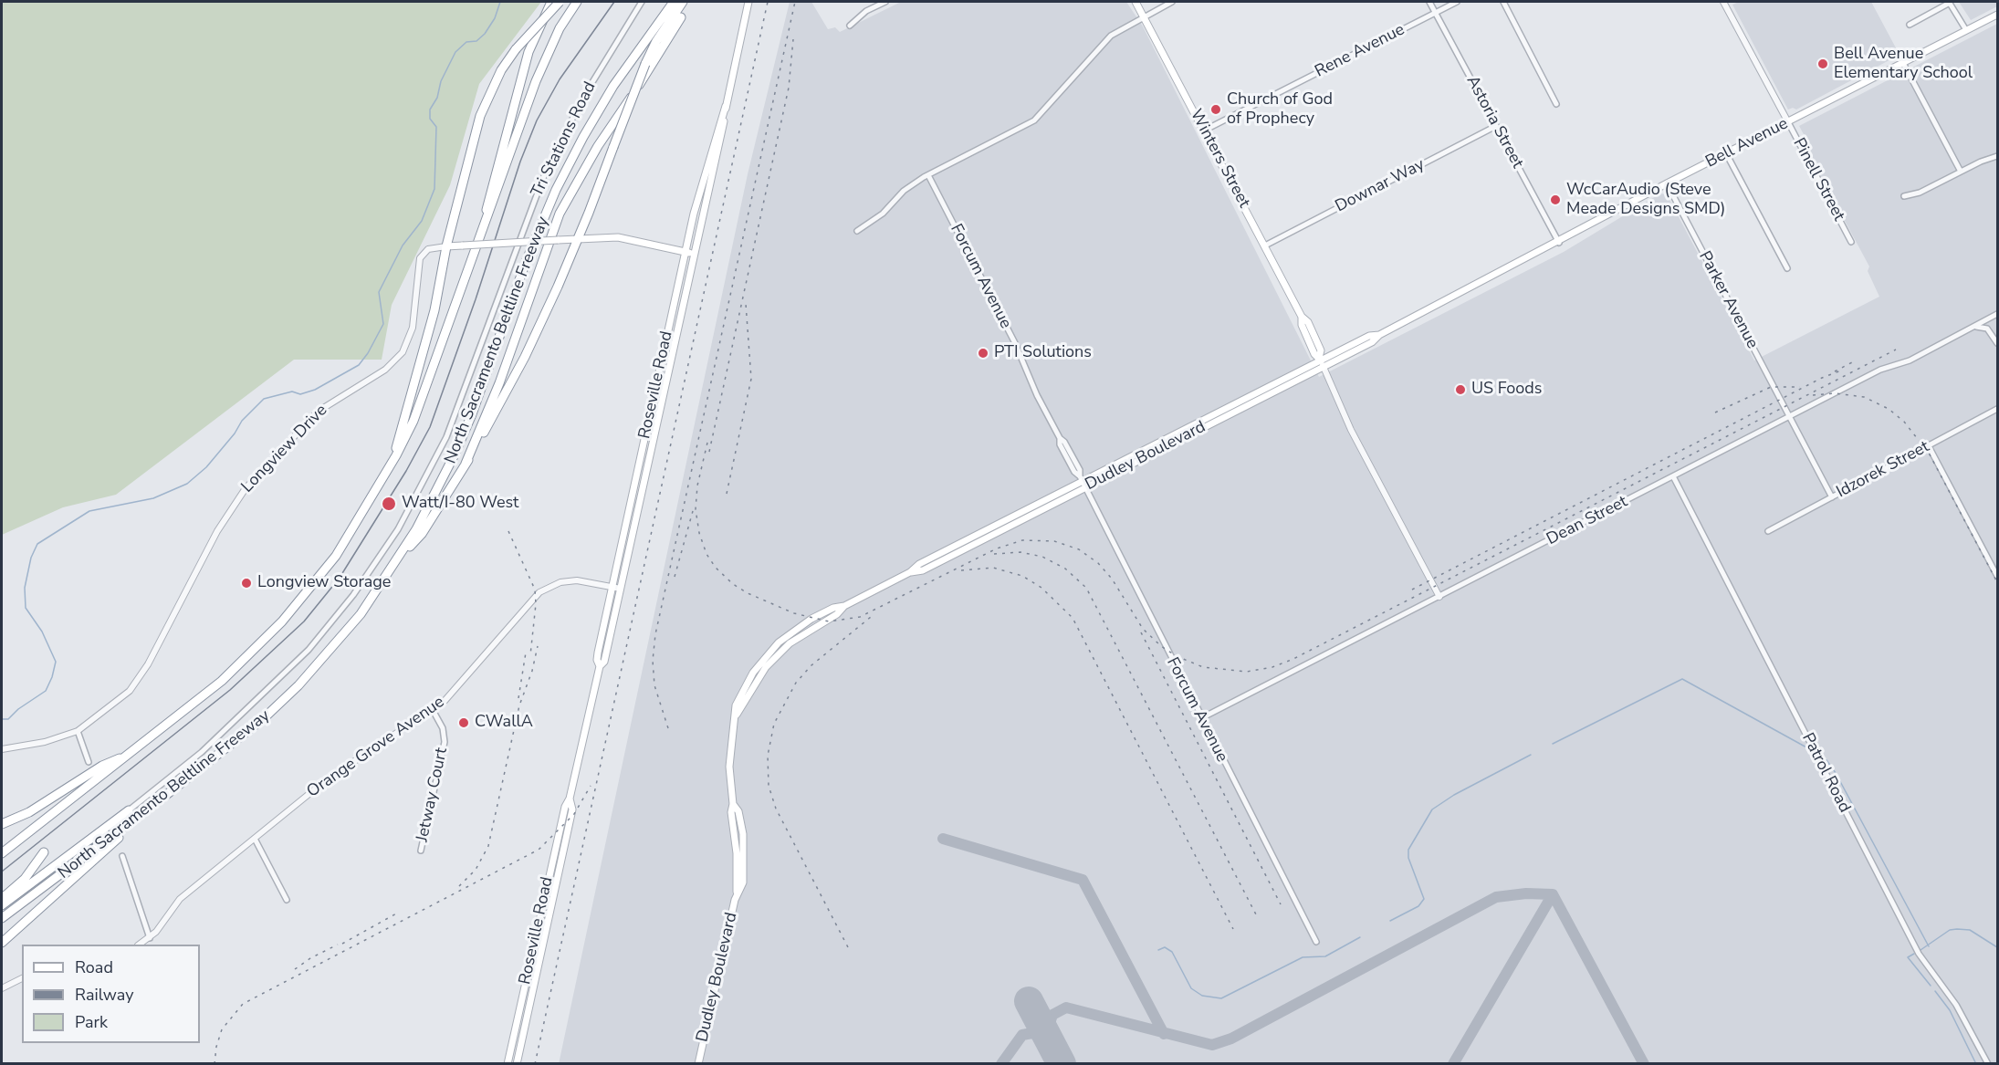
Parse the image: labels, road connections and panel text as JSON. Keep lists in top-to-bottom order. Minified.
{"streets":{"highway":["North Sacramento Beltline Freeway"],"main road":["Bell Avenue","Winters Street","Roseville Road","Longview Drive","Dudley Boulevard"],"street":["Rene Avenue","Astoria Street","Tri Stations Road","Pinell Street","Downar Way","Forcum Avenue","Parker Avenue","Idzorek Street","Dean Street","Orange Grove Avenue","Patrol Road","Jetway Court"]},"crossings":[["Rene Avenue","Astoria Street"],["Rene Avenue","Winters Street"],["Astoria Street","Bell Avenue"],["Astoria Street","Downar Way"],["Bell Avenue","Winters Street"],["Bell Avenue","Pinell Street"],["Bell Avenue","Parker Avenue"],["Bell Avenue","Dudley Boulevard"],["Winters Street","Downar Way"],["Winters Street","Dudley Boulevard"],["Winters Street","Dean Street"],["Forcum Avenue","Dudley Boulevard"],["Forcum Avenue","Dean Street"],["Parker Avenue","Idzorek Street"],["Parker Avenue","Dean Street"],["Roseville Road","Longview Drive"],["Roseville Road","Orange Grove Avenue"],["Dean Street","Patrol Road"],["Orange Grove Avenue","Jetway Court"]],"places":["Bell Avenue Elementary School","Church of God of Prophecy","WcCarAudio (Steve Meade Designs SMD)","PTI Solutions","US Foods","Watt/I-80 West","Longview Storage","CWallA"],"legend":["Road","Railway","Park"]}
